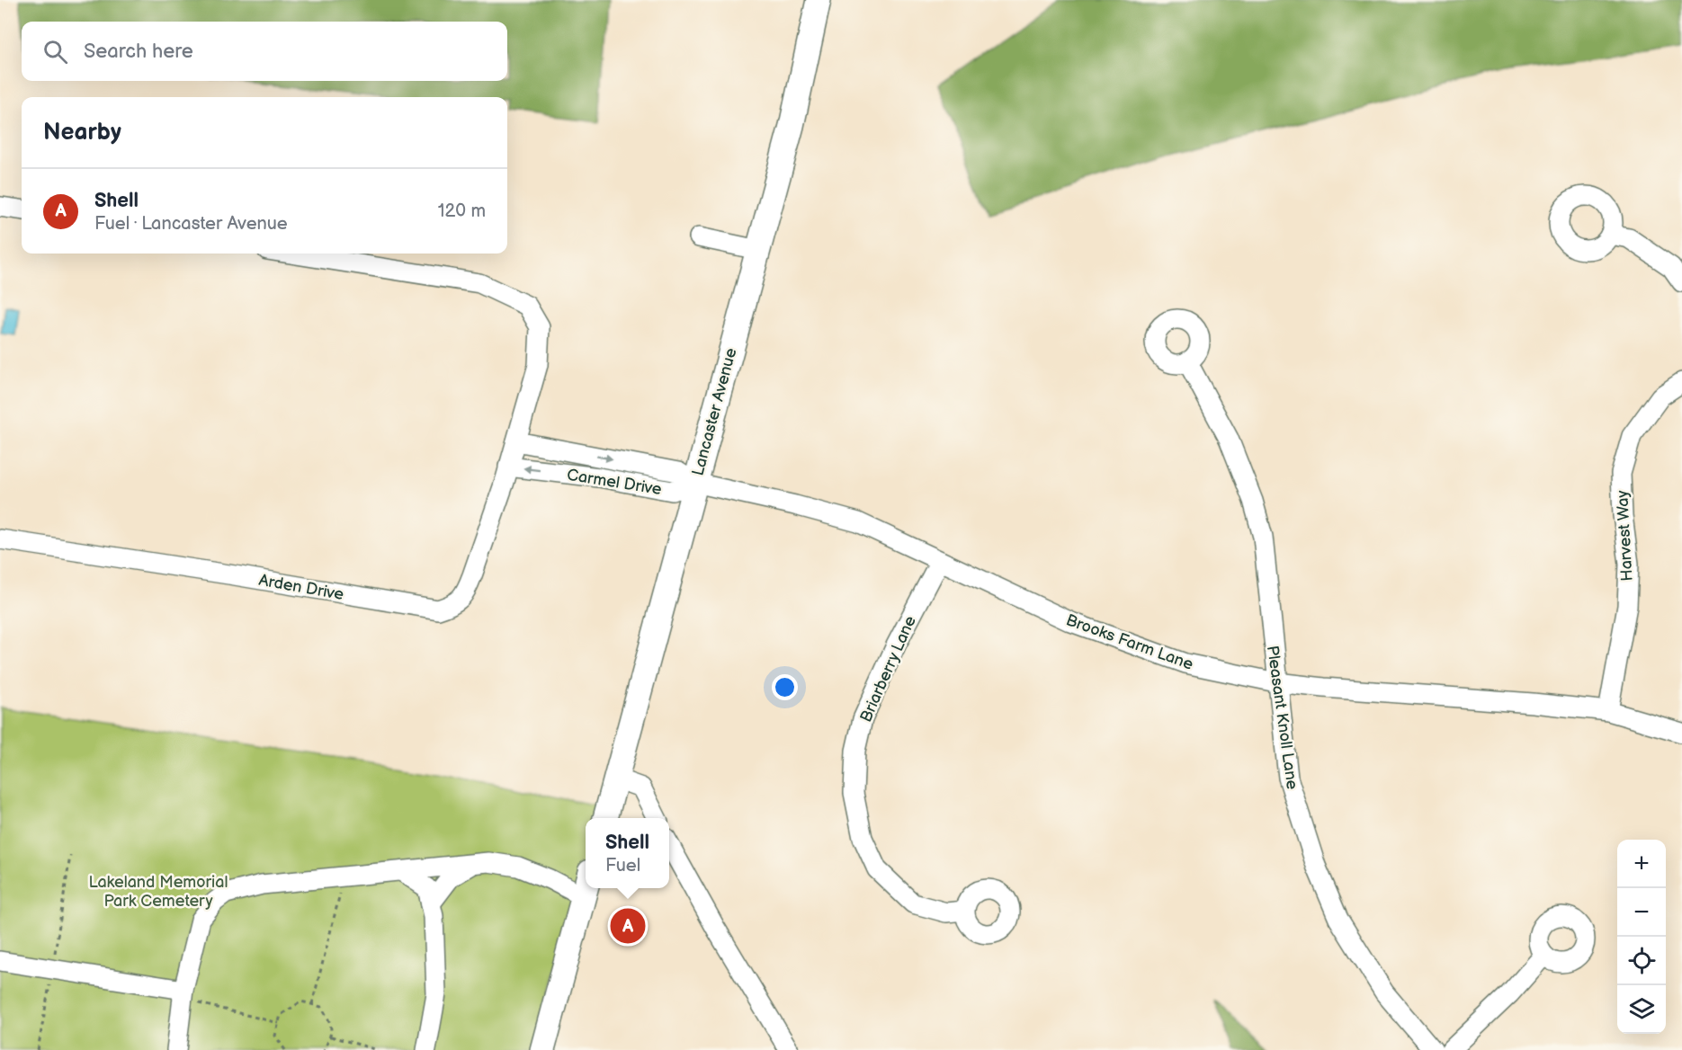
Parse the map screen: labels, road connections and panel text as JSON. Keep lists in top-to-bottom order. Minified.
{"streets":{"main road":["Lancaster Avenue"],"street":["Carmel Drive","Harvest Way","Arden Drive","Brooks Farm Lane","Briarberry Lane","Pleasant Knoll Lane"]},"crossings":[["Lancaster Avenue","Carmel Drive"],["Lancaster Avenue","Brooks Farm Lane"],["Carmel Drive","Arden Drive"],["Carmel Drive","Brooks Farm Lane"],["Harvest Way","Brooks Farm Lane"],["Brooks Farm Lane","Briarberry Lane"],["Brooks Farm Lane","Pleasant Knoll Lane"]],"parks":["Lakeland Memorial Park Cemetery"],"page":{"search":"Search here","heading":"Nearby","list":[{"mark":"A","name":"Shell","note":"Fuel · Lancaster Avenue","value":"120 m"}],"popup":["Shell","Fuel"],"map_buttons":["+","−"],"pins":"A"}}
